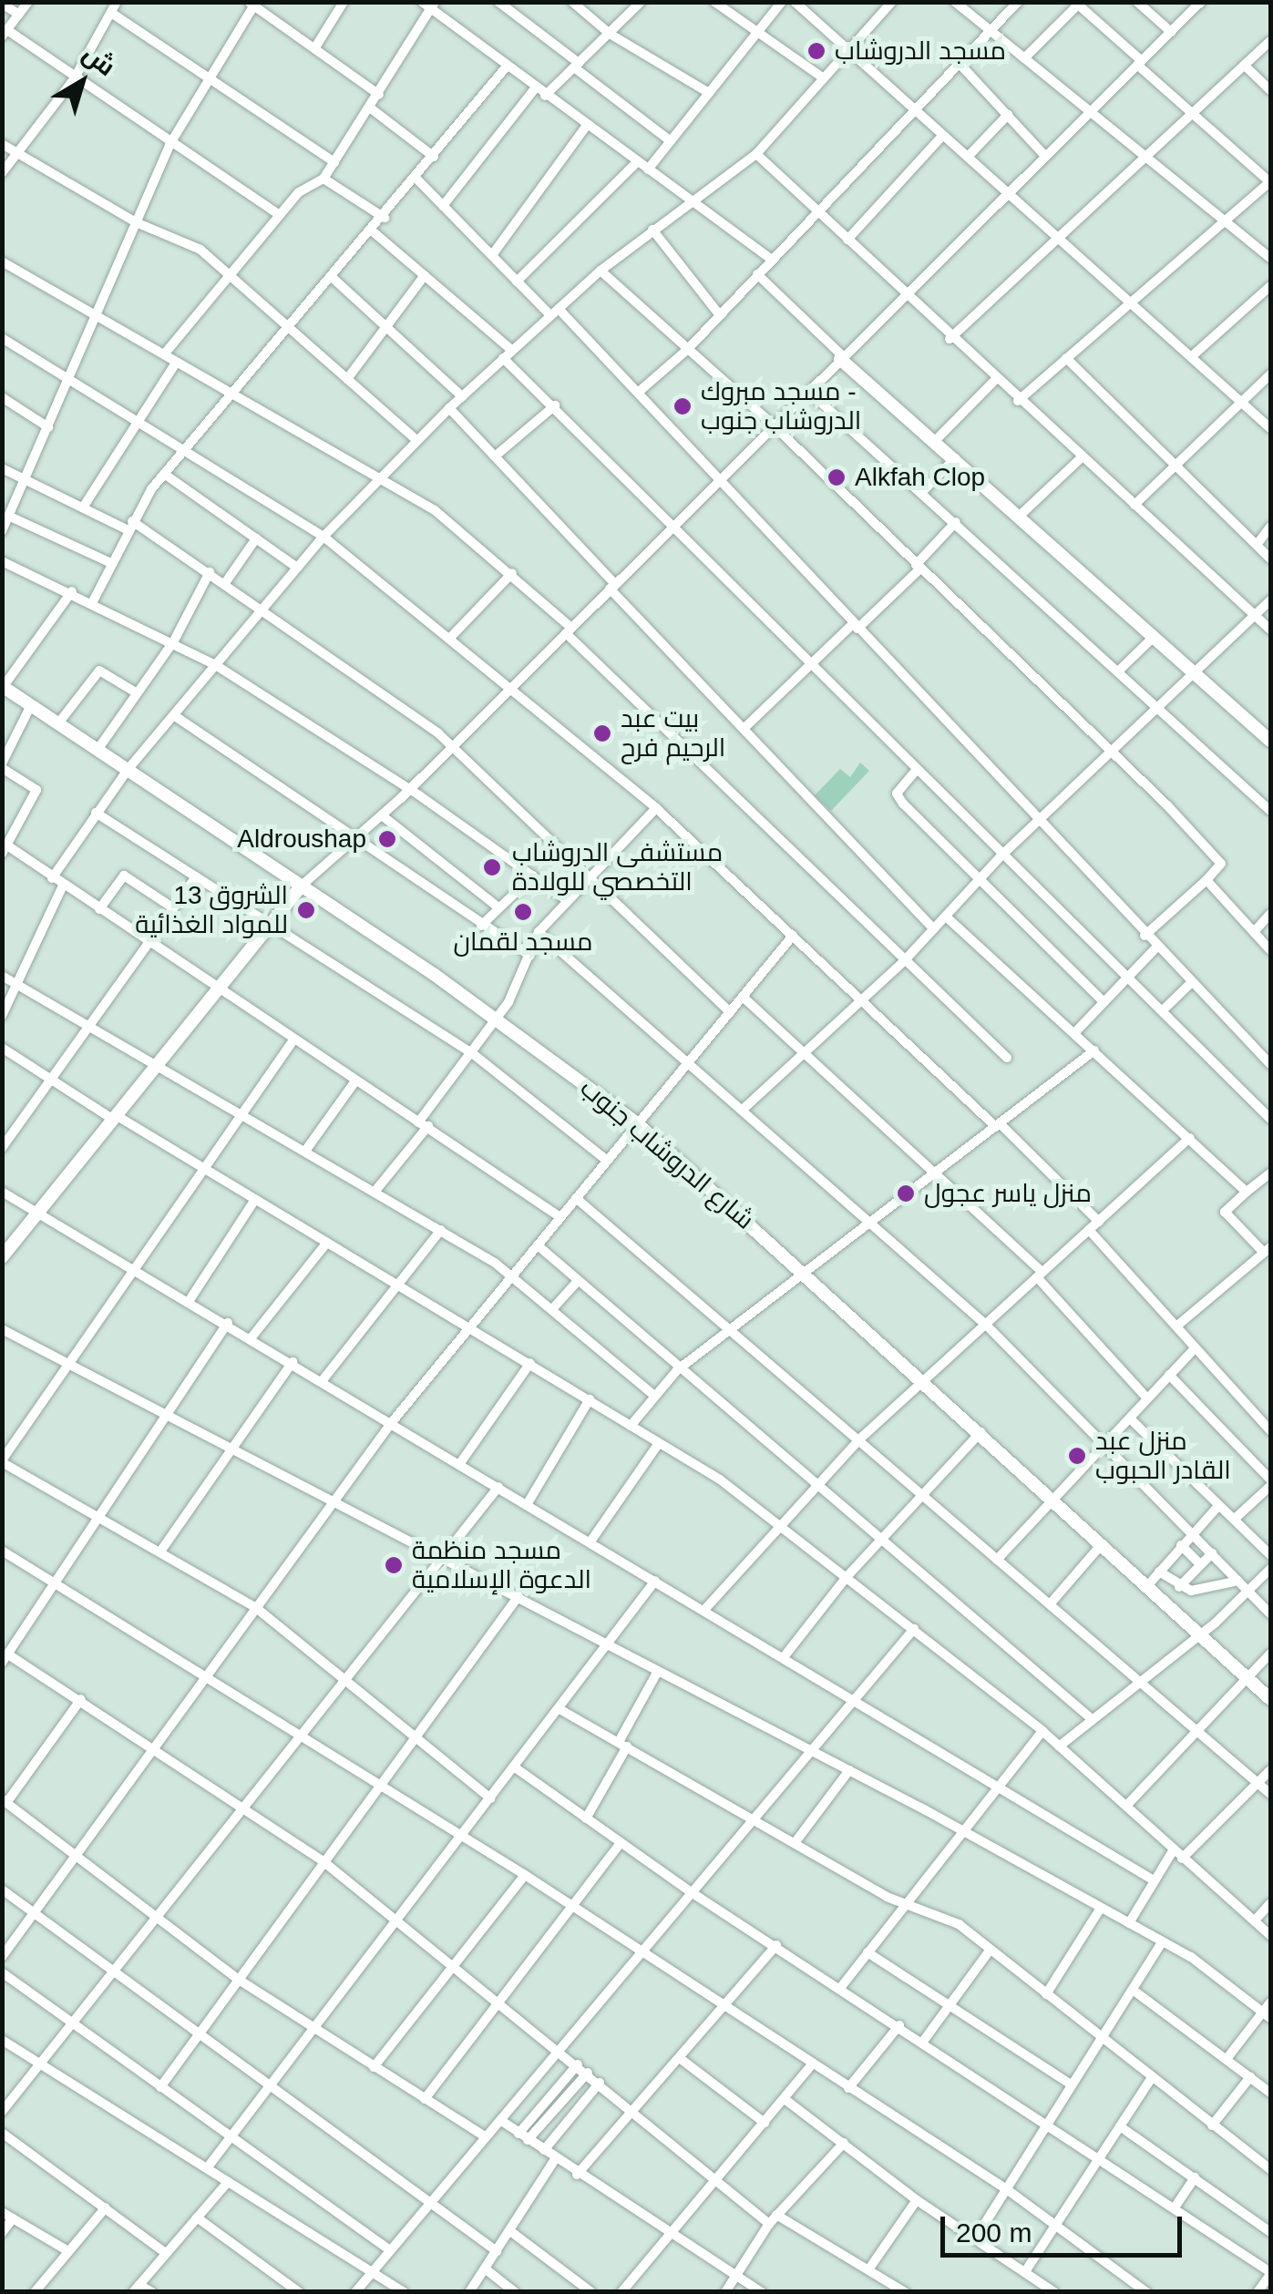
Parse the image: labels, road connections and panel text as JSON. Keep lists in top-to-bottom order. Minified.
{"streets":{"street":["شارع الدروشاب جنوب"]},"places":["مسجد الدروشاب","مسجد مبروك - الدروشاب جنوب","Alkfah Clop","بيت عبد الرحيم فرح","Aldroushap","مستشفى الدروشاب التخصصي للولادة","الشروق 13 للمواد الغذائية","مسجد لقمان","منزل ياسر عجول","منزل عبد القادر الحبوب","مسجد منظمة الدعوة الإسلامية"],"scale_bar":"200 m","north":"top right"}
